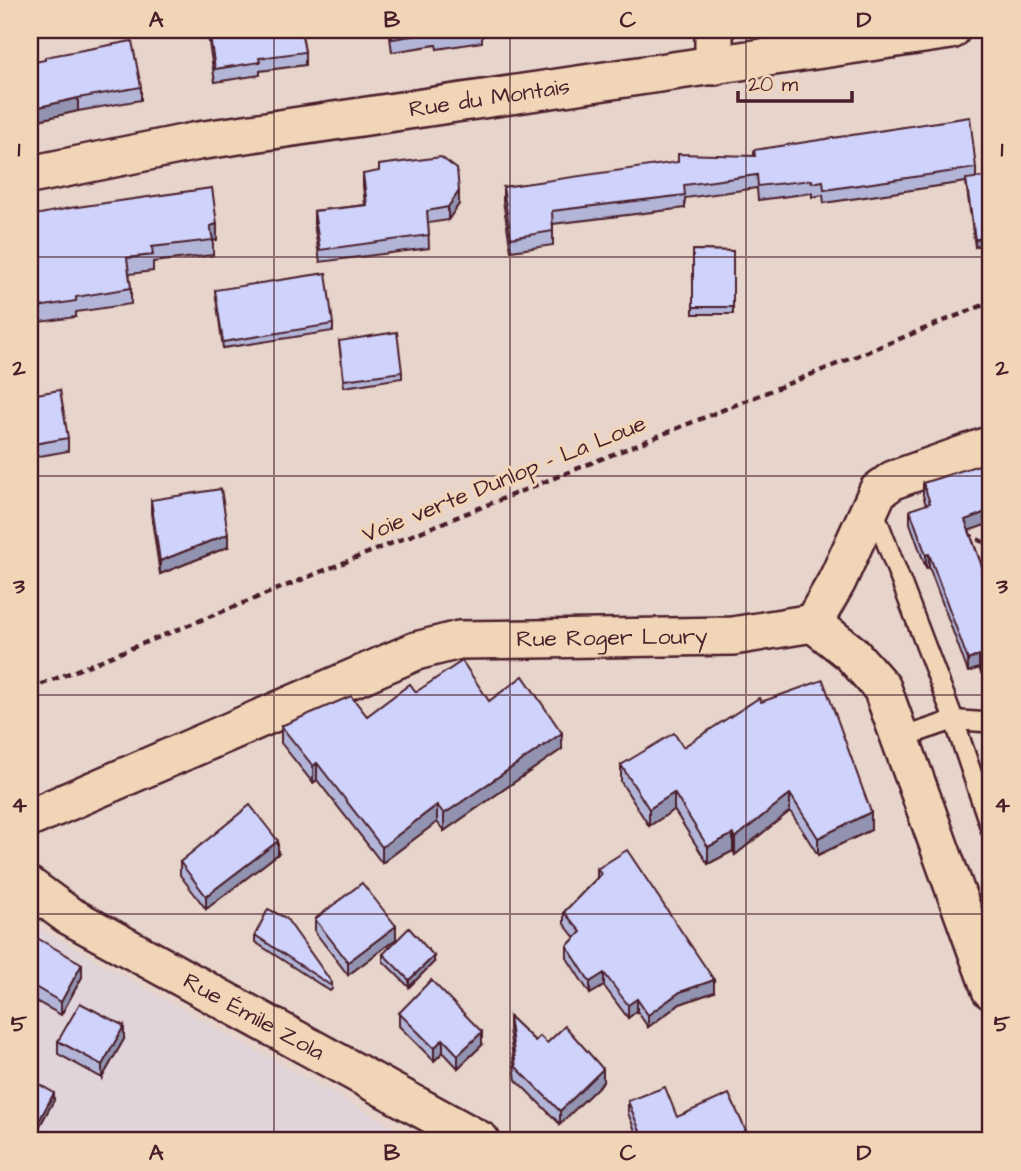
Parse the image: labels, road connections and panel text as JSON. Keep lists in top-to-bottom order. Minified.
{"streets":{"street":["Rue du Montais","Rue Roger Loury","Rue Émile Zola"],"path":["Voie verte Dunlop - La Loue"]},"scale_bar":"20 m","grid":{"columns":["A","B","C","D"],"rows":["1","2","3","4","5"]}}
